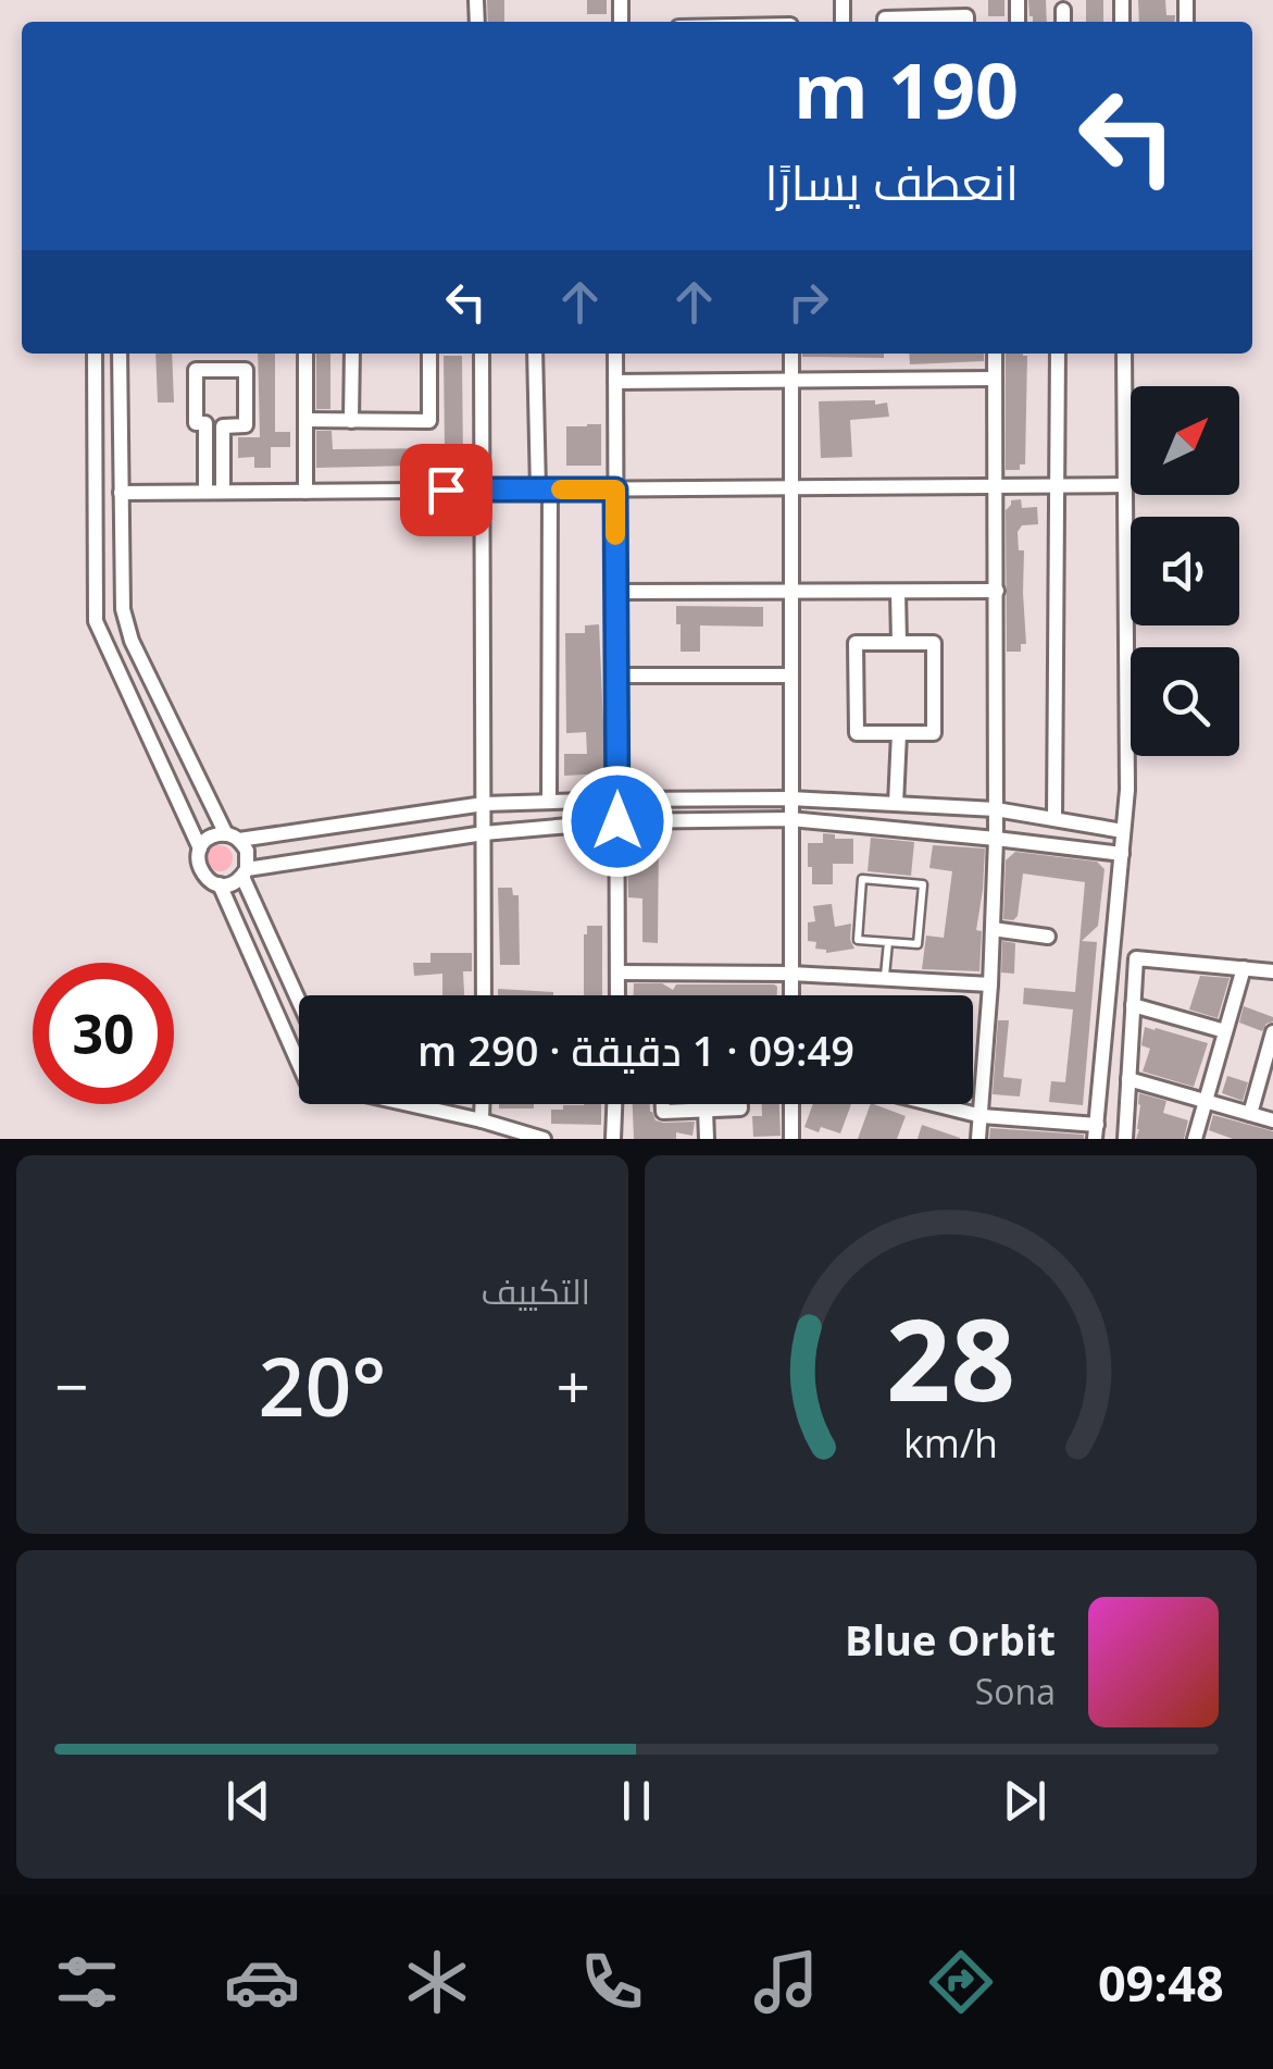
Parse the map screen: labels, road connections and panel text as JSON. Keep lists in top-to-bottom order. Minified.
{"north":"top right","page":{"turn":["190 m","انعطف يسارًا"],"limit":"30","trip":"09:49 · 1 دقيقة · 290 m","tile":"التكييف","heat":["−","20°","+"],"song":["Blue Orbit","Sona"],"tabs":"09:48","gauge":["28","km/h"]}}
